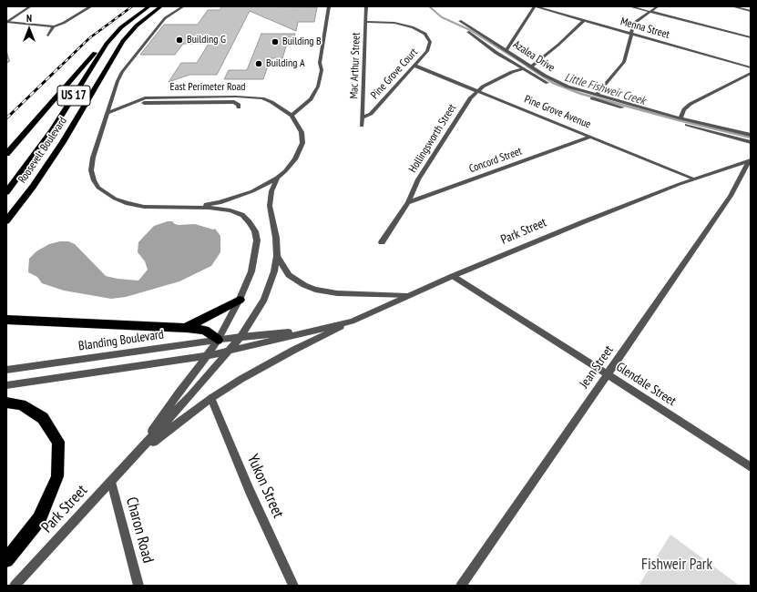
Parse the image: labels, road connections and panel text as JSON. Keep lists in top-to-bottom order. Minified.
{"streets":{"highway":["US 17","Roosevelt Boulevard"],"street":["Menna Street","Azalea Drive","Mac Arthur Street","Pine Grove Court","East Perimeter Road","Pine Grove Avenue","Hollingsworth Street","Concord Street","Park Street","Blanding Boulevard","Jean Street","Glendale Street","Yukon Street","Charon Road"]},"crossings":[["Azalea Drive","Hollingsworth Street"],["Mac Arthur Street","Pine Grove Court"],["Pine Grove Court","Pine Grove Avenue"],["Pine Grove Avenue","Hollingsworth Street"],["Pine Grove Avenue","Concord Street"],["Pine Grove Avenue","Park Street"],["Hollingsworth Street","Concord Street"],["Park Street","Blanding Boulevard"],["Park Street","Jean Street"],["Park Street","Glendale Street"],["Park Street","Charon Road"],["Jean Street","Glendale Street"]],"water":["Little Fishweir Creek"],"parks":["Fishweir Park"],"places":["Building G","Building B","Building A"],"north":"top"}
